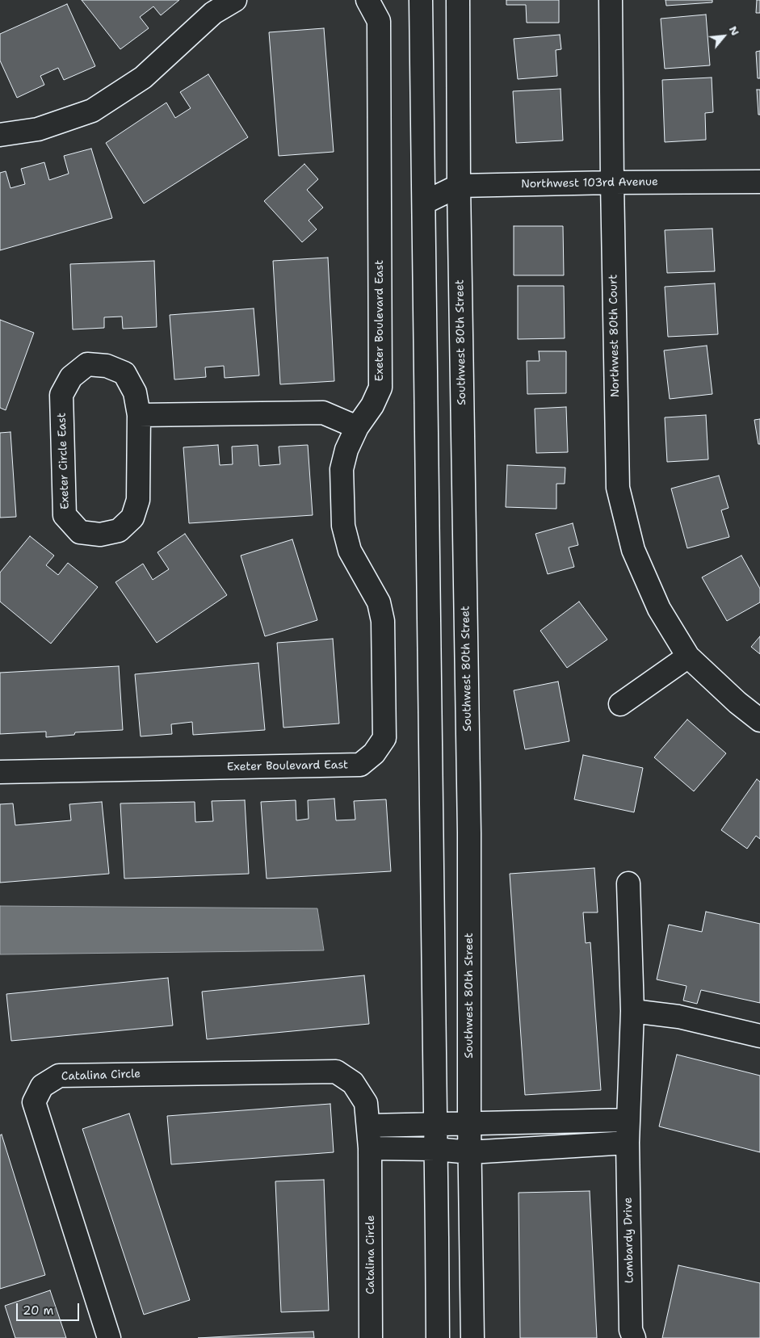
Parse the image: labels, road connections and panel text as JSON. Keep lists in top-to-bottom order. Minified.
{"streets":{"street":["Northwest 103rd Avenue","Exeter Boulevard East","Northwest 80th Court","Southwest 80th Street","Exeter Circle East","Catalina Circle","Lombardy Drive"]},"crossings":[["Northwest 103rd Avenue","Northwest 80th Court"],["Northwest 103rd Avenue","Southwest 80th Street"]],"scale_bar":"20 m","north":"top right"}
